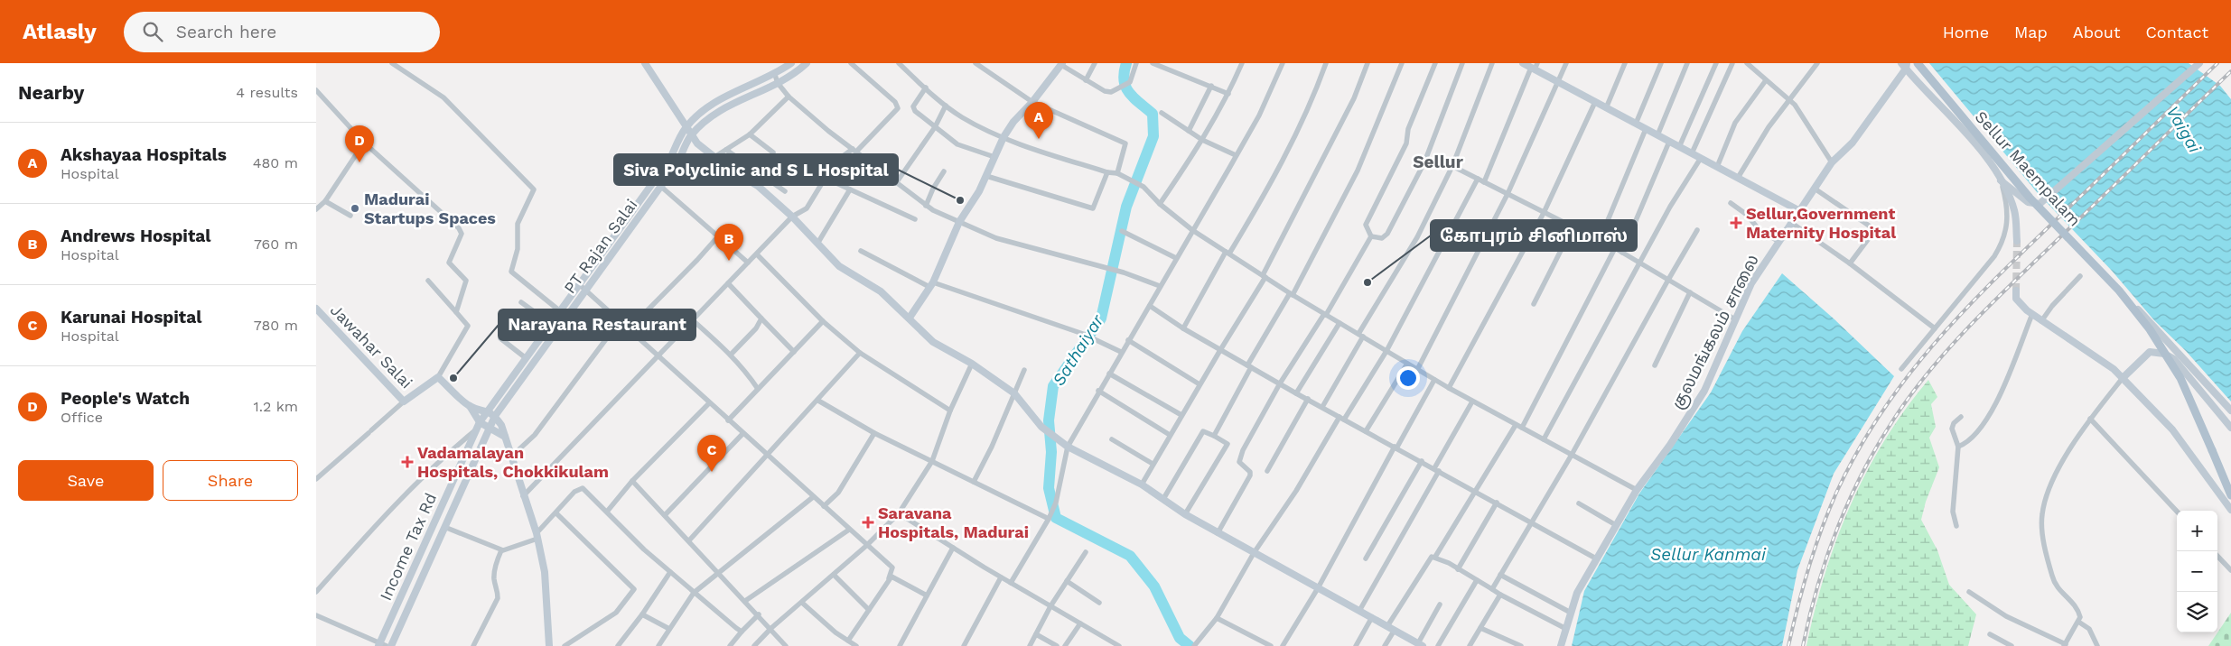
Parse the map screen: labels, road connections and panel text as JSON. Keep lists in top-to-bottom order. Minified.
{"streets":{"main road":["Sellur Maempalam"],"street":["PT Rajan Salai","குலமங்கலம் சாலை","Jawahar Salai","Income Tax Rd"]},"crossings":[["PT Rajan Salai","Jawahar Salai"],["PT Rajan Salai","Income Tax Rd"],["Jawahar Salai","Income Tax Rd"]],"districts":["Sellur"],"water":["Vaigai","Sathaiyar","Sellur Kanmai"],"places":{"other":["Siva Polyclinic and S L Hospital","Madurai Startups Spaces","கோபுரம் சினிமாஸ்","Narayana Restaurant"],"health":["Sellur,Government Maternity Hospital","Vadamalayan Hospitals, Chokkikulam","Saravana Hospitals, Madurai"]},"page":{"header":"Atlasly","search":"Search here","nav":["Home","Map","About","Contact"],"heading":["Nearby","4 results"],"pins":["A","D","B","C"],"list":[{"mark":"A","name":"Akshayaa Hospitals","note":"Hospital","value":"480 m"},{"mark":"B","name":"Andrews Hospital","note":"Hospital","value":"760 m"},{"mark":"C","name":"Karunai Hospital","note":"Hospital","value":"780 m"},{"mark":"D","name":"People's Watch","note":"Office","value":"1.2 km"}],"buttons":["Save","Share"],"map_buttons":["+","−"]}}
